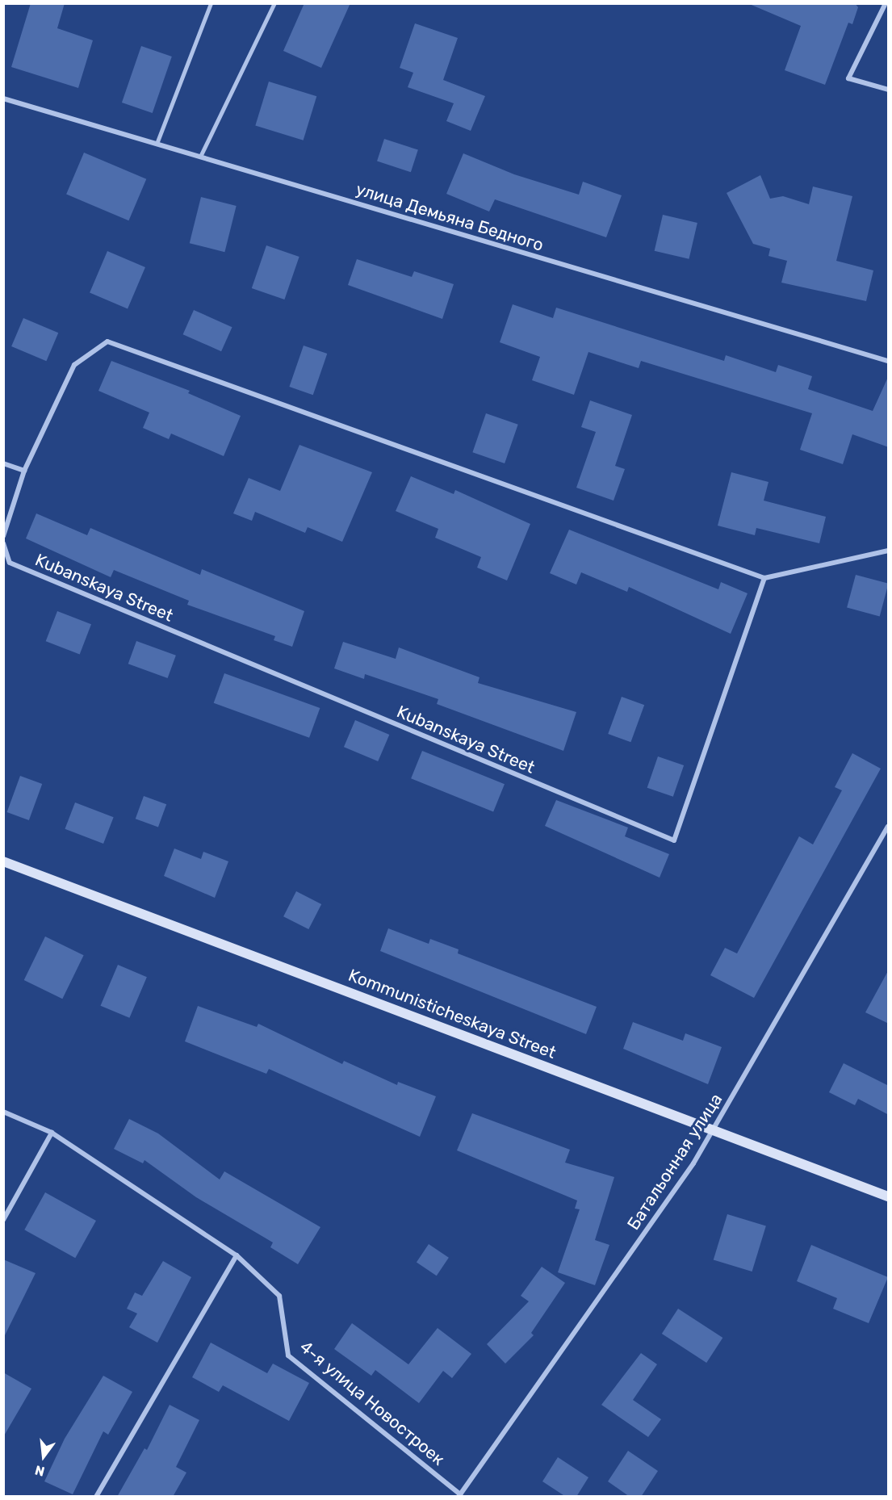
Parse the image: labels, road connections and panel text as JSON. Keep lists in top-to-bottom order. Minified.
{"streets":{"main road":["Kommunisticheskaya Street"],"street":["улица Демьяна Бедного","Kubanskaya Street","Батальонная улица","4-я улица Новостроек"]},"crossings":[["Kommunisticheskaya Street","Батальонная улица"],["Батальонная улица","4-я улица Новостроек"]],"north":"bottom"}
